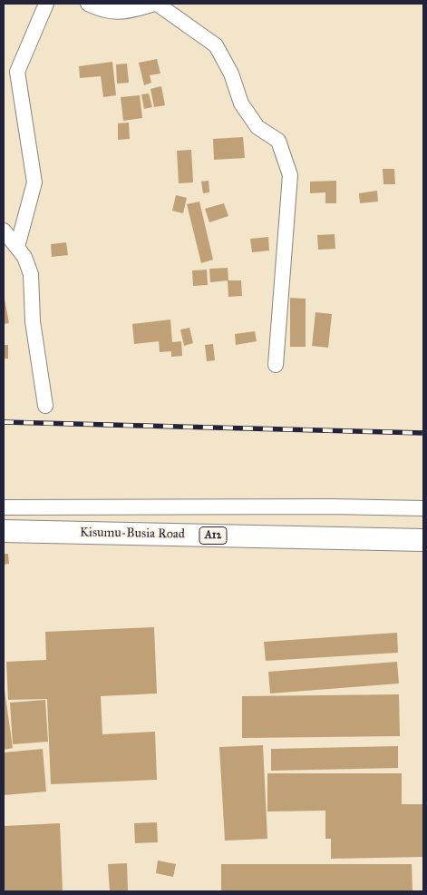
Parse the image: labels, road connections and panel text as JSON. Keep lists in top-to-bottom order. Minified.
{"streets":{"highway":["Kisumu-Busia Road","A12"]}}
